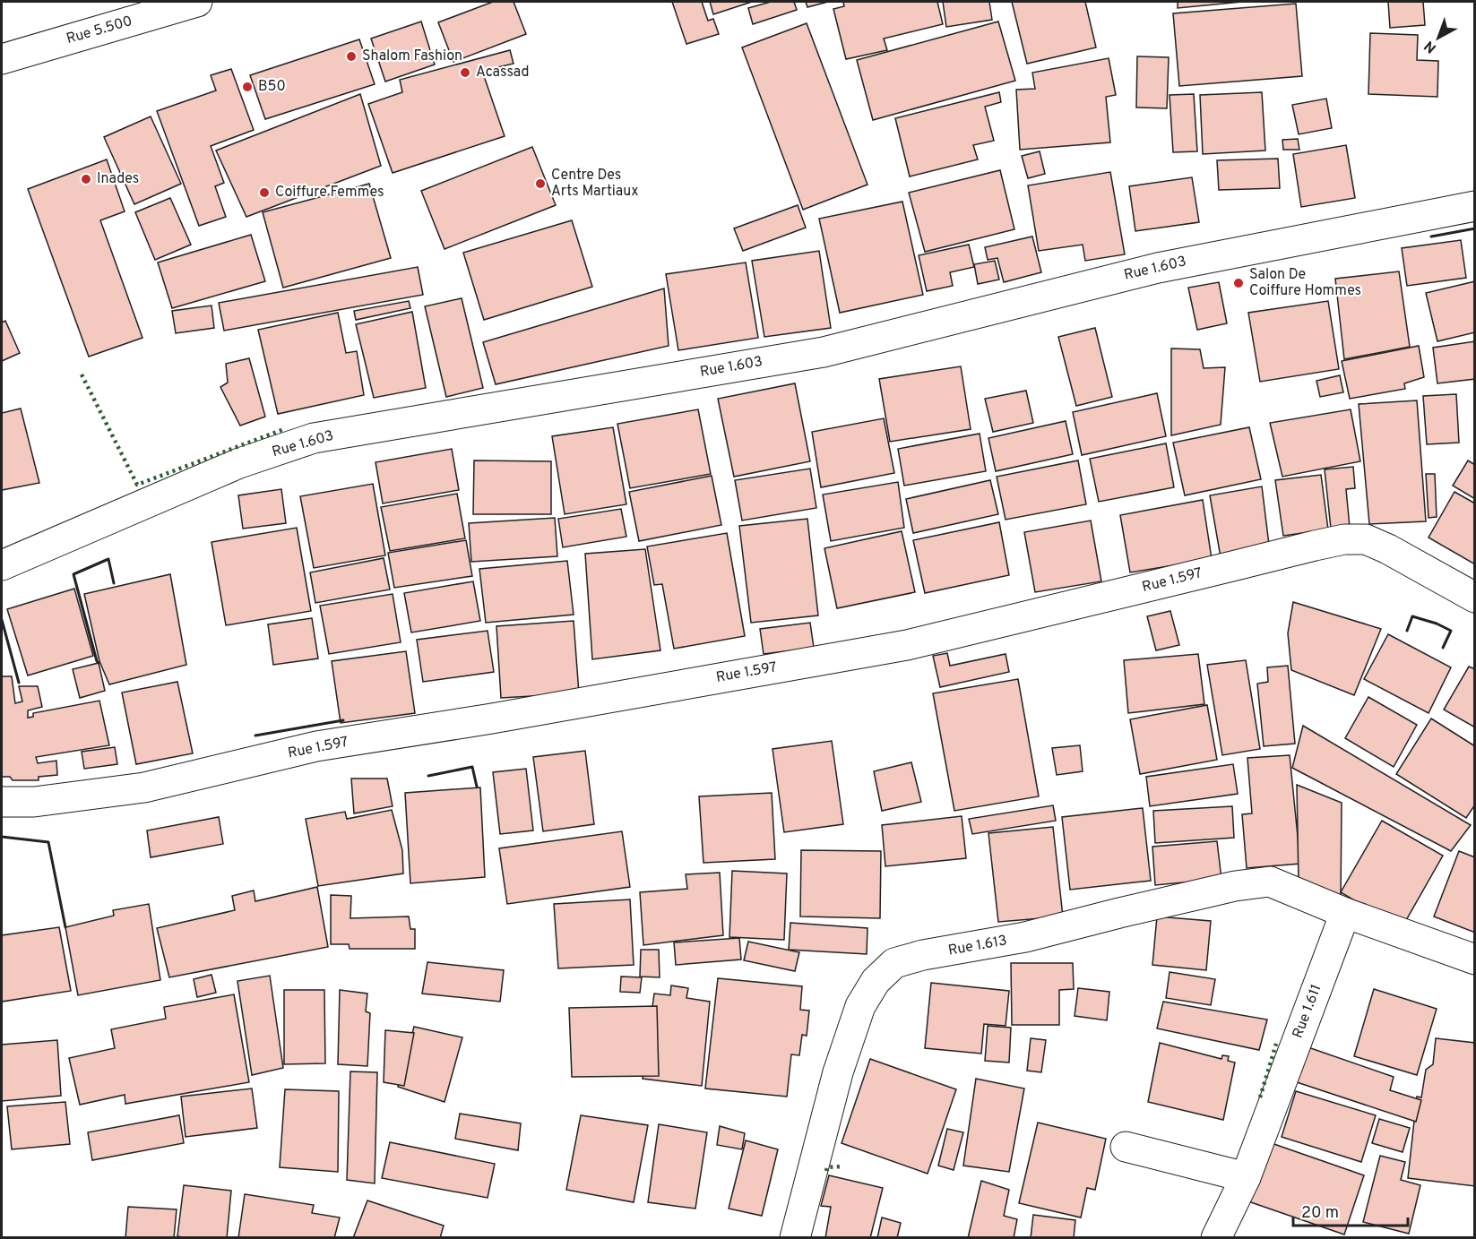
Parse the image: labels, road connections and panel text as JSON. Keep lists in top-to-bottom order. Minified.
{"streets":{"street":["Rue 5.500","Rue 1.603","Rue 1.597","Rue 1.613","Rue 1.611"]},"crossings":[["Rue 1.613","Rue 1.611"]],"places":["Shalom Fashion","Acassad","B50","Inades","Centre Des Arts Martiaux","Coiffure Femmes","Salon De Coiffure Hommes"],"scale_bar":"20 m","north":"bottom left"}
